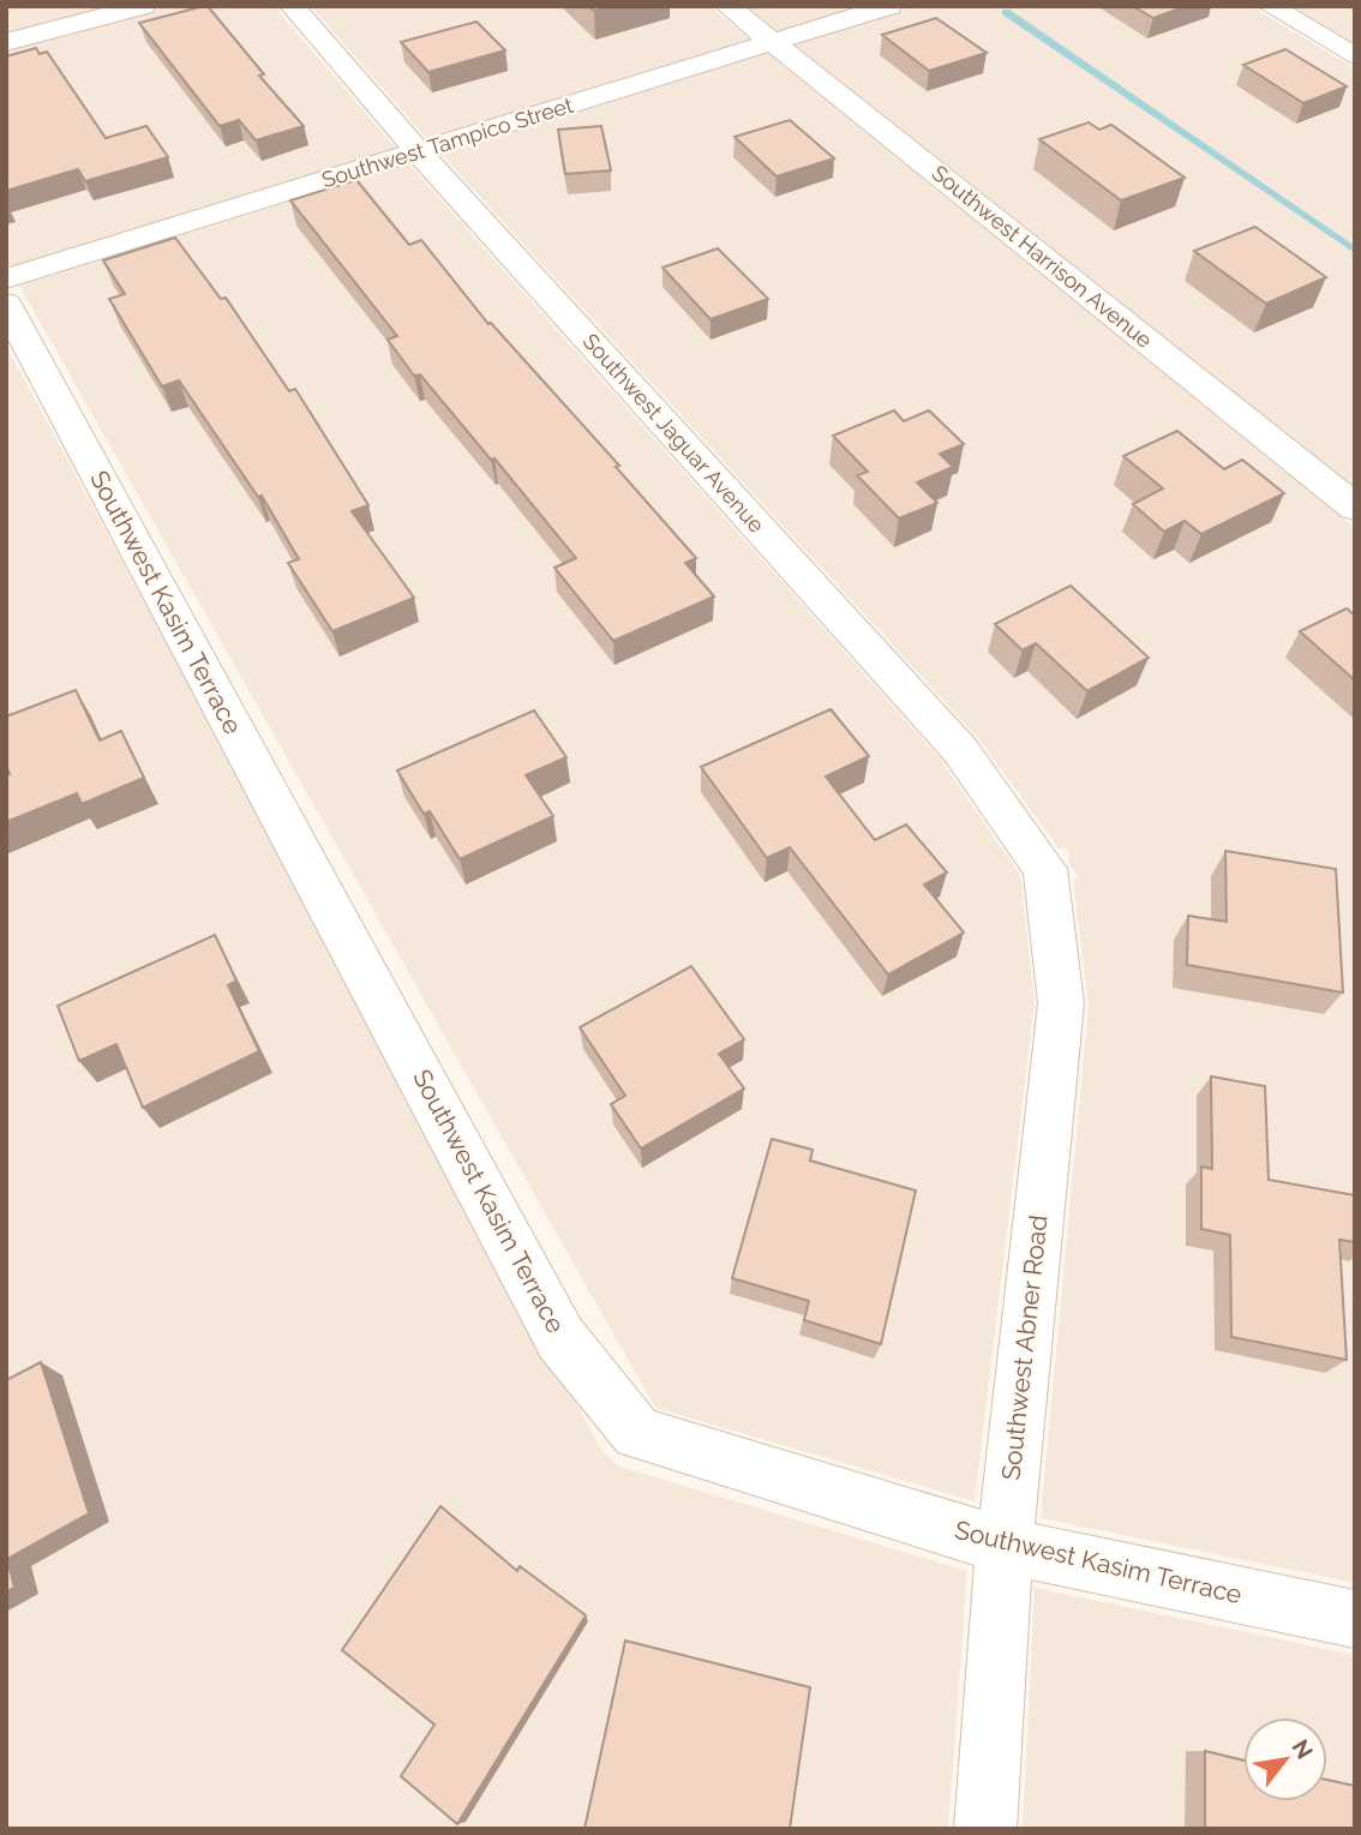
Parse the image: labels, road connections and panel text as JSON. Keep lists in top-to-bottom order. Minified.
{"streets":{"street":["Southwest Tampico Street","Southwest Harrison Avenue","Southwest Jaguar Avenue","Southwest Kasim Terrace","Southwest Abner Road"]},"crossings":[["Southwest Tampico Street","Southwest Harrison Avenue"],["Southwest Tampico Street","Southwest Jaguar Avenue"],["Southwest Jaguar Avenue","Southwest Abner Road"],["Southwest Kasim Terrace","Southwest Abner Road"]],"north":"top right"}
